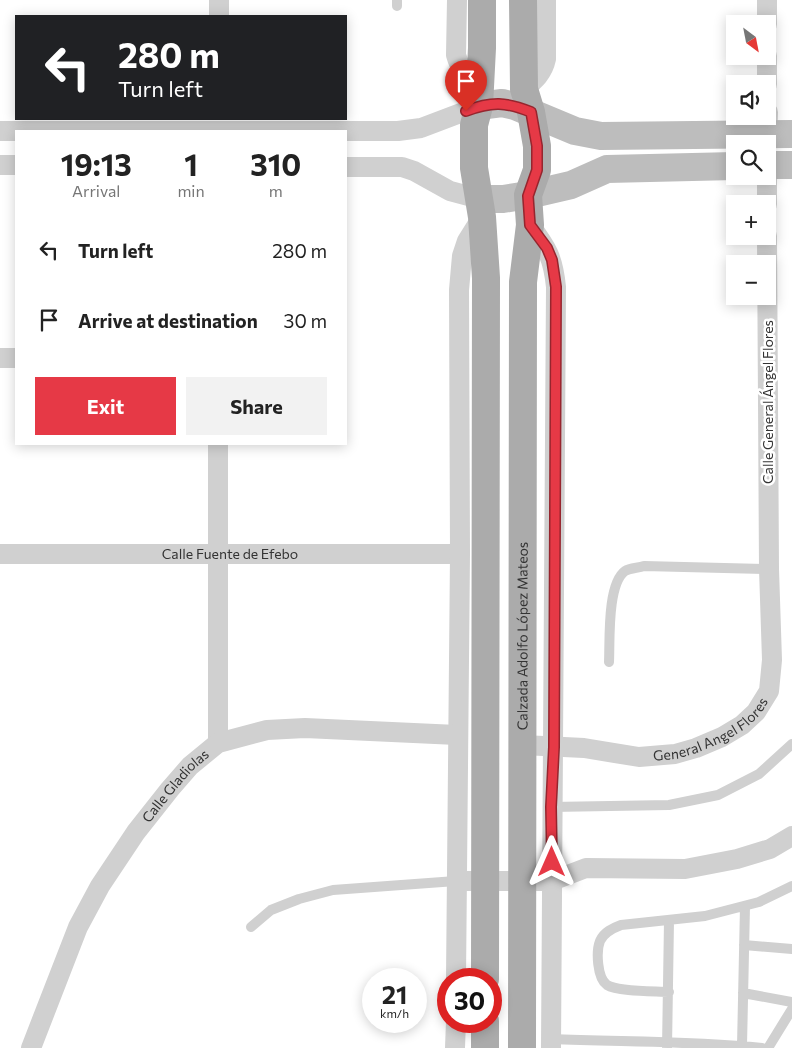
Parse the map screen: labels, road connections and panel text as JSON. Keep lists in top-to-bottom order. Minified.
{"streets":{"main road":["Calzada Adolfo López Mateos"],"street":["Calle General Ángel Flores","Calle Fuente de Efebo","General Angel Flores","Calle Gladiolas"]},"crossings":[["Calle General Ángel Flores","General Angel Flores"],["Calzada Adolfo López Mateos","General Angel Flores"]],"north":"bottom right","page":{"map_buttons":["+","−"],"turn":["280 m","Turn left"],"eta":["19:13","Arrival","1","min","310","m"],"list":[{"name":"Turn left","value":"280 m"},{"name":"Arrive at destination","value":"30 m"}],"buttons":["Exit","Share"],"speed":"21 km/h","limit":"30"}}
